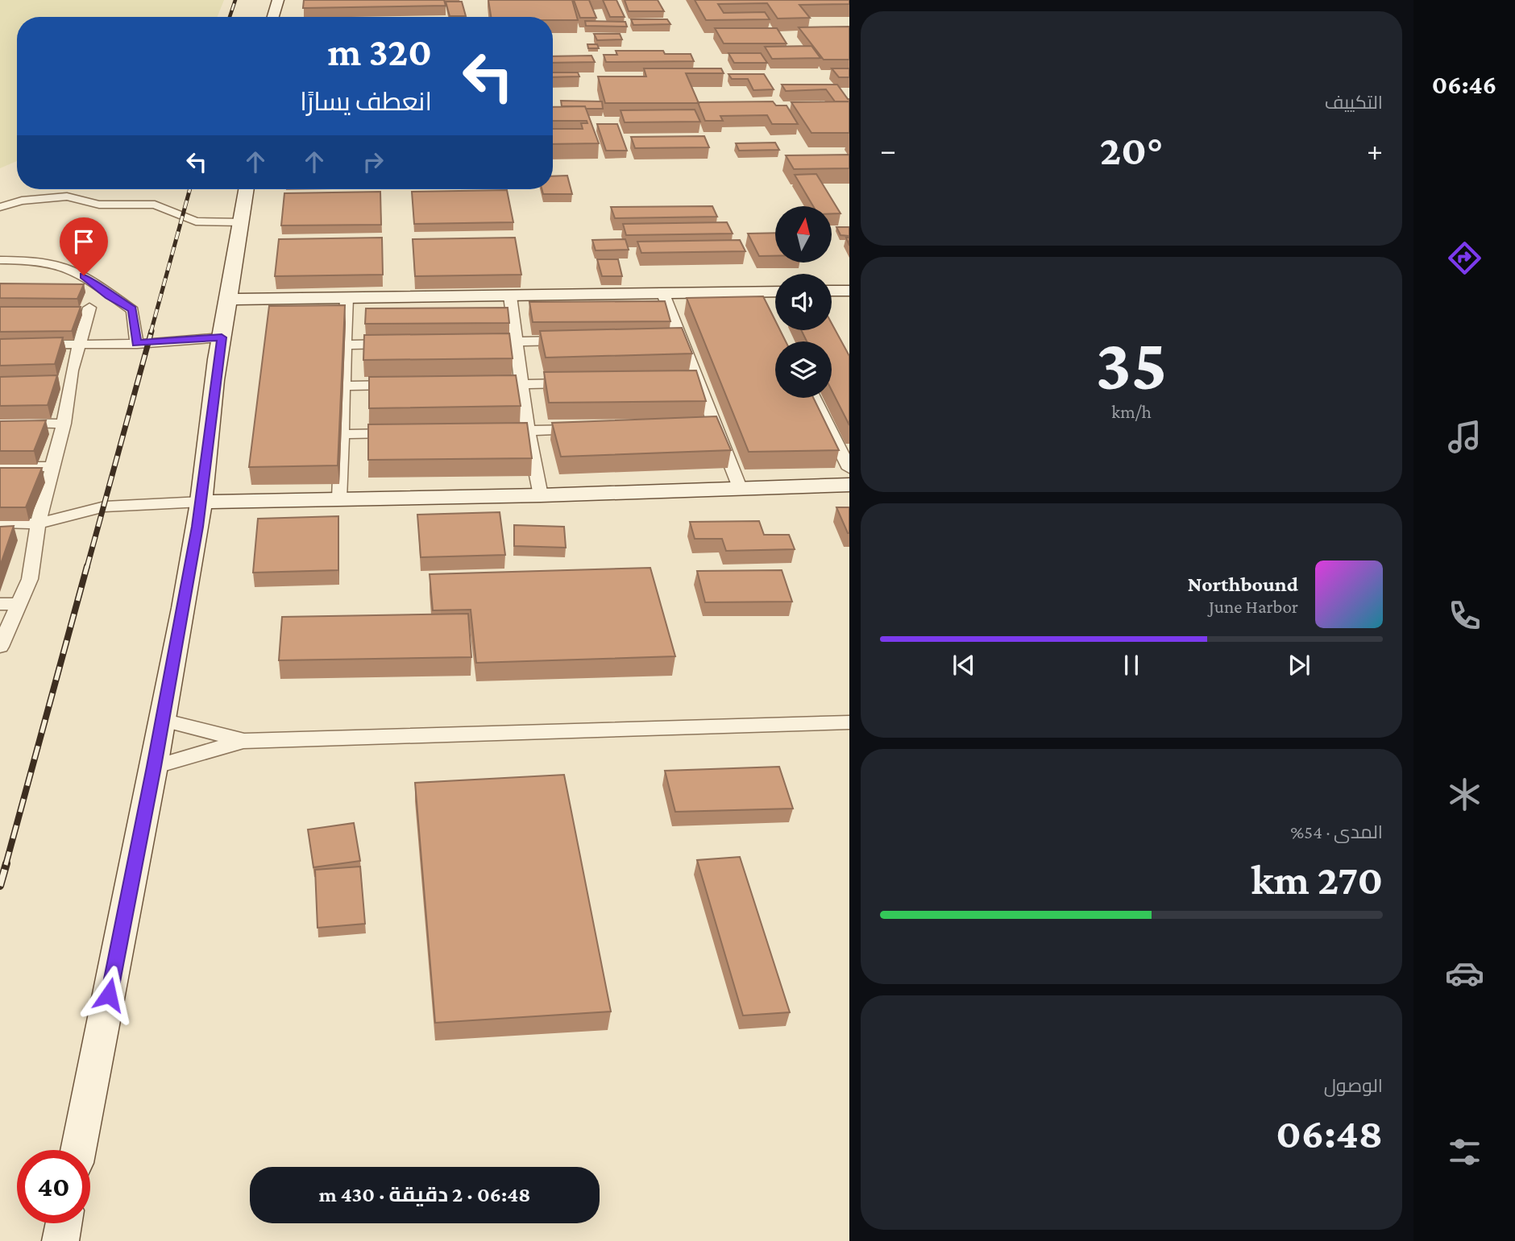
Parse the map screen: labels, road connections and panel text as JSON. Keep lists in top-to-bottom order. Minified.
{"north":"top","page":{"tabs":"06:46","tile":["التكييف",["35","km/h"],["المدى · 54%","270 km"],["الوصول","06:48"]],"turn":["320 m","انعطف يسارًا"],"heat":["−","20°","+"],"song":["Northbound","June Harbor"],"limit":"40","trip":"06:48 · 2 دقيقة · 430 m"}}
